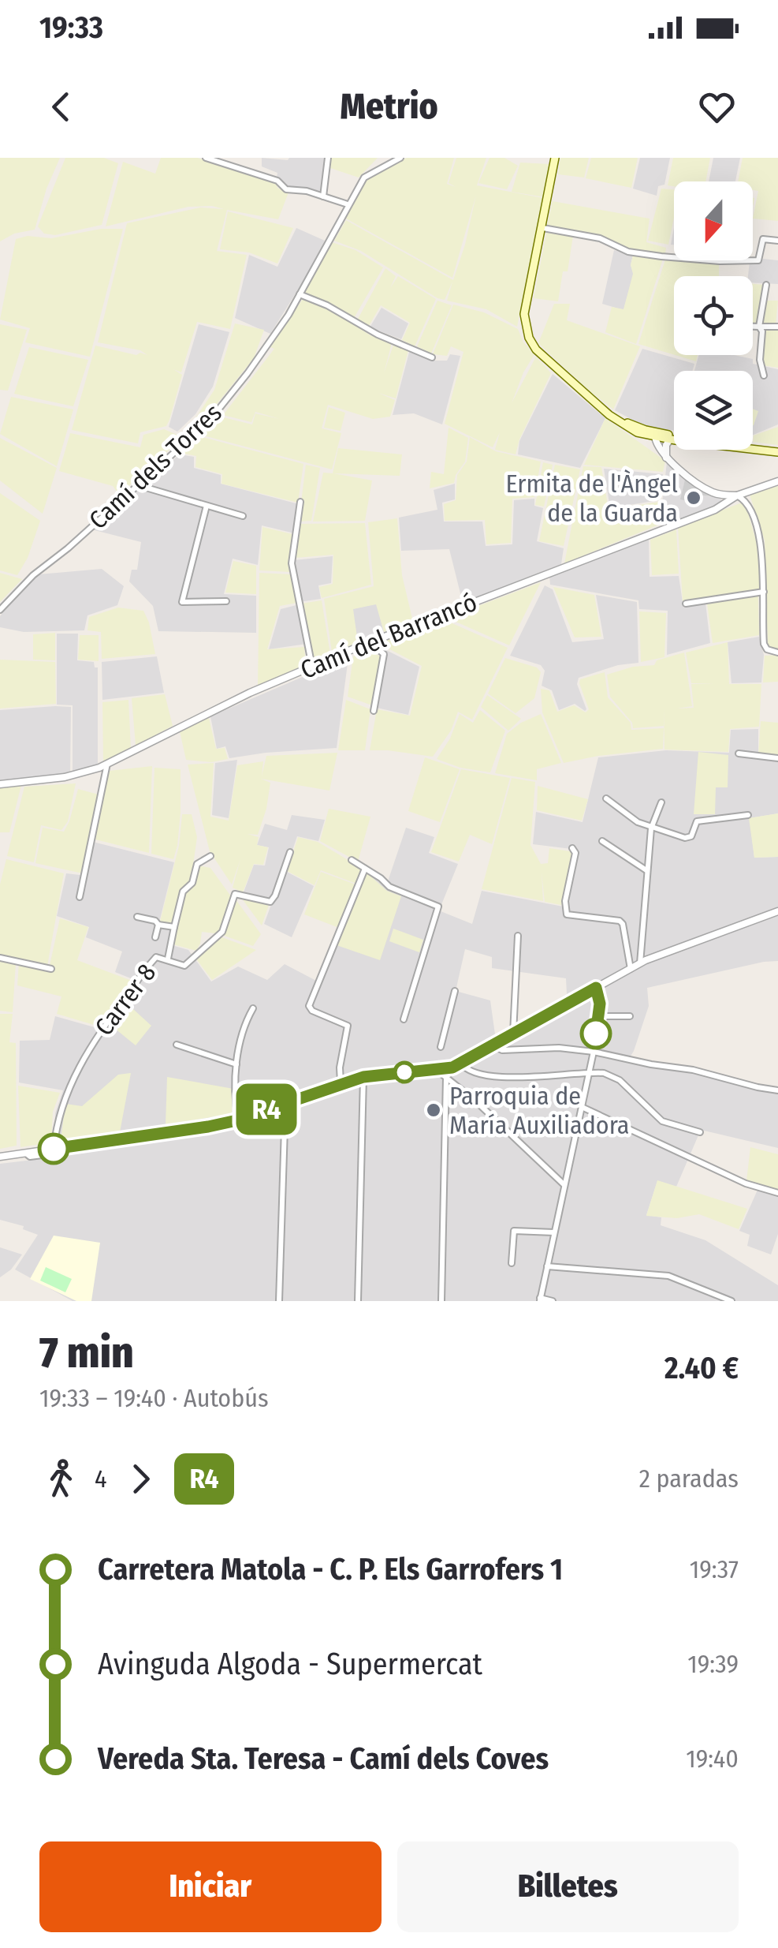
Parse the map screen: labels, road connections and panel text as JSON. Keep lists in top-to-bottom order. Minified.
{"streets":{"street":["Camí dels Torres","Camí del Barrancó","Carrer 8"]},"places":["Ermita de l'Àngel de la Guarda","Parroquia de María Auxiliadora"],"lines":["bus line R4"],"north":"bottom","page":{"status":"19:33","header":"Metrio","on_map":"R4","heading":["7 min","19:33 – 19:40 · Autobús","2.40 €"],"legs":["4","R4","2 paradas"],"list":[{"name":"Carretera Matola - C. P. Els Garrofers 1","value":"19:37"},{"name":"Avinguda Algoda - Supermercat","value":"19:39"},{"name":"Vereda Sta. Teresa - Camí dels Coves","value":"19:40"}],"buttons":["Iniciar","Billetes"]}}
